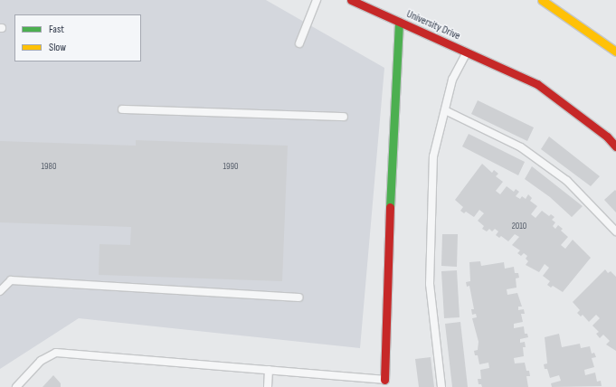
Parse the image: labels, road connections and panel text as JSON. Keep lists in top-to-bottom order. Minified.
{"streets":{"main road":["University Drive"]},"house_numbers":["1980","1990","2010"],"legend":["Fast","Slow"]}
